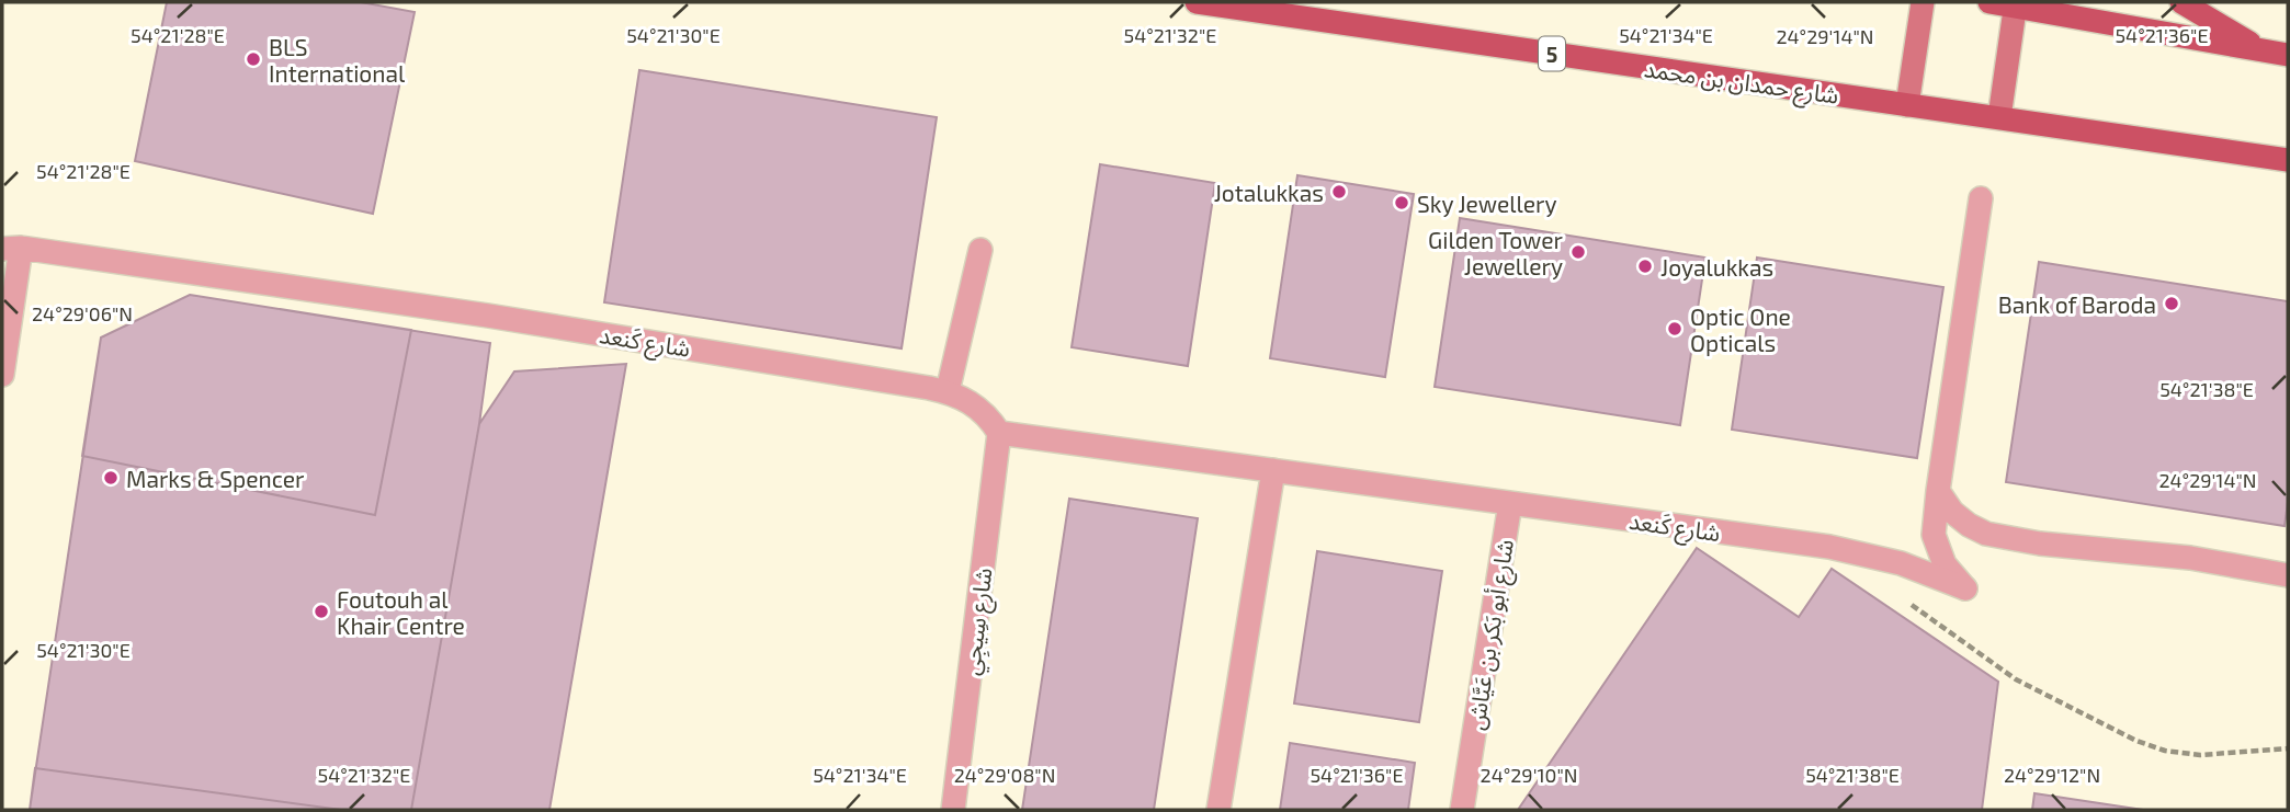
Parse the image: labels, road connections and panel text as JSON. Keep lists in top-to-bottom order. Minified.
{"streets":{"main road":["5","شارع حمدان بن محمد"],"street":["شارع كَنعد","شارع سِيجِي","شارع أبو بَكر بن عَيَّاش"]},"crossings":[["شارع كَنعد","شارع سِيجِي"],["شارع كَنعد","شارع أبو بَكر بن عَيَّاش"]],"places":["BLS International","Jotalukkas","Sky Jewellery","Gilden Tower Jewellery","Joyalukkas","Bank of Baroda","Optic One Opticals","Marks & Spencer","Foutouh al Khair Centre"],"coordinates":["54°21'28\"E","54°21'30\"E","54°21'32\"E","54°21'34\"E","54°21'36\"E","24°29'14\"N","24°29'06\"N","54°21'38\"E","24°29'08\"N","24°29'10\"N","24°29'12\"N"]}
